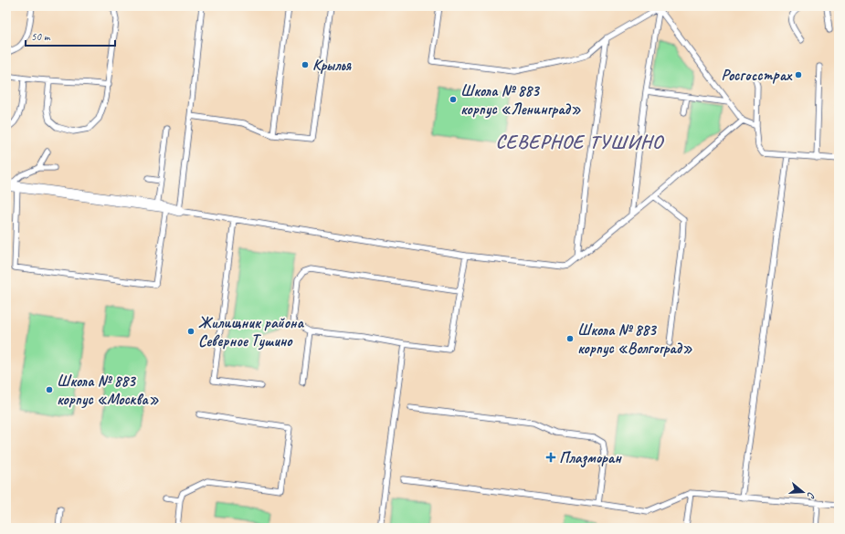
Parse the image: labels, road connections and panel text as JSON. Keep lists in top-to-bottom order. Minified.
{"districts":["СЕВЕРНОЕ ТУШИНО"],"places":{"other":["Крылья","Росгосстрах","Школа № 883 корпус «Ленинград»","Жилищник района Северное Тушино","Школа № 883 корпус «Волгоград»","Школа № 883 корпус «Москва»"],"health":["Плазморан"]},"scale_bar":"50 m","north":"right"}
